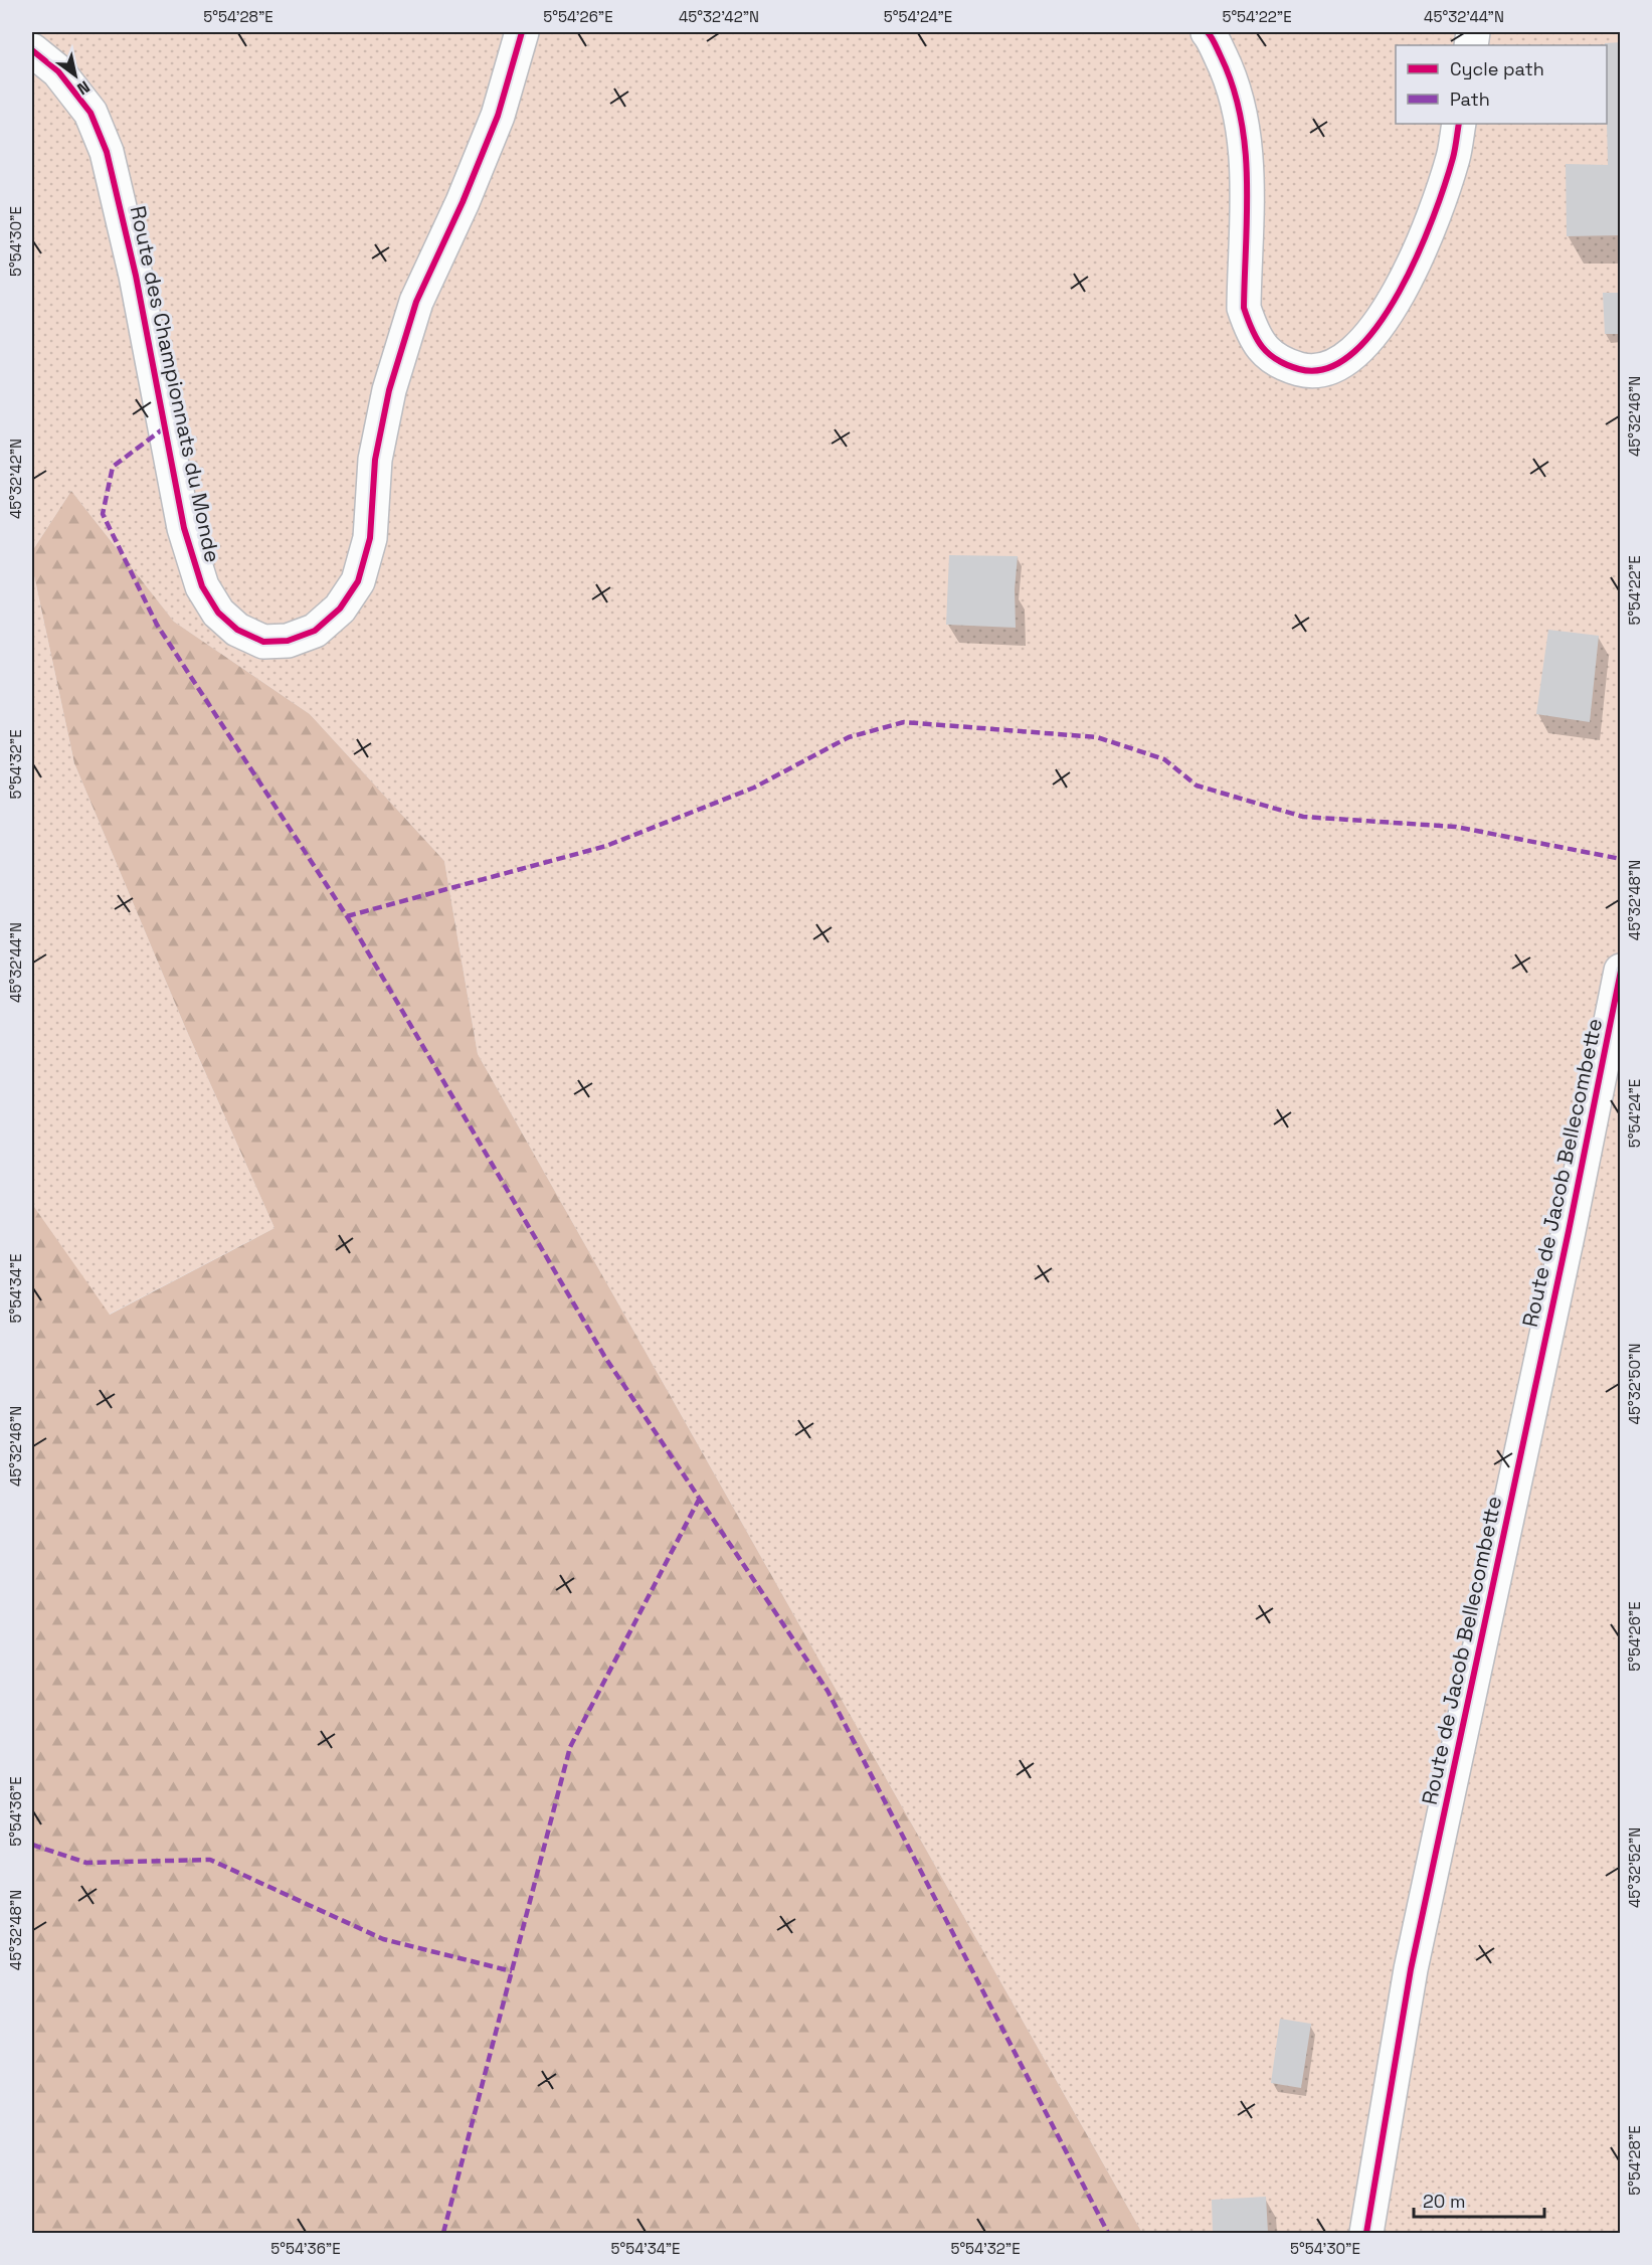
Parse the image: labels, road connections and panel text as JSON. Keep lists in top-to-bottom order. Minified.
{"streets":{"street":["Route des Championnats du Monde","Route de Jacob Bellecombette"]},"legend":["Cycle path","Path"],"scale_bar":"20 m","north":"bottom right","coordinates":["5°54'28\"E","5°54'26\"E","45°32'42\"N","5°54'24\"E","5°54'22\"E","45°32'44\"N","5°54'30\"E","45°32'46\"N","5°54'32\"E","45°32'48\"N","5°54'34\"E","45°32'50\"N","5°54'36\"E","45°32'52\"N"]}
